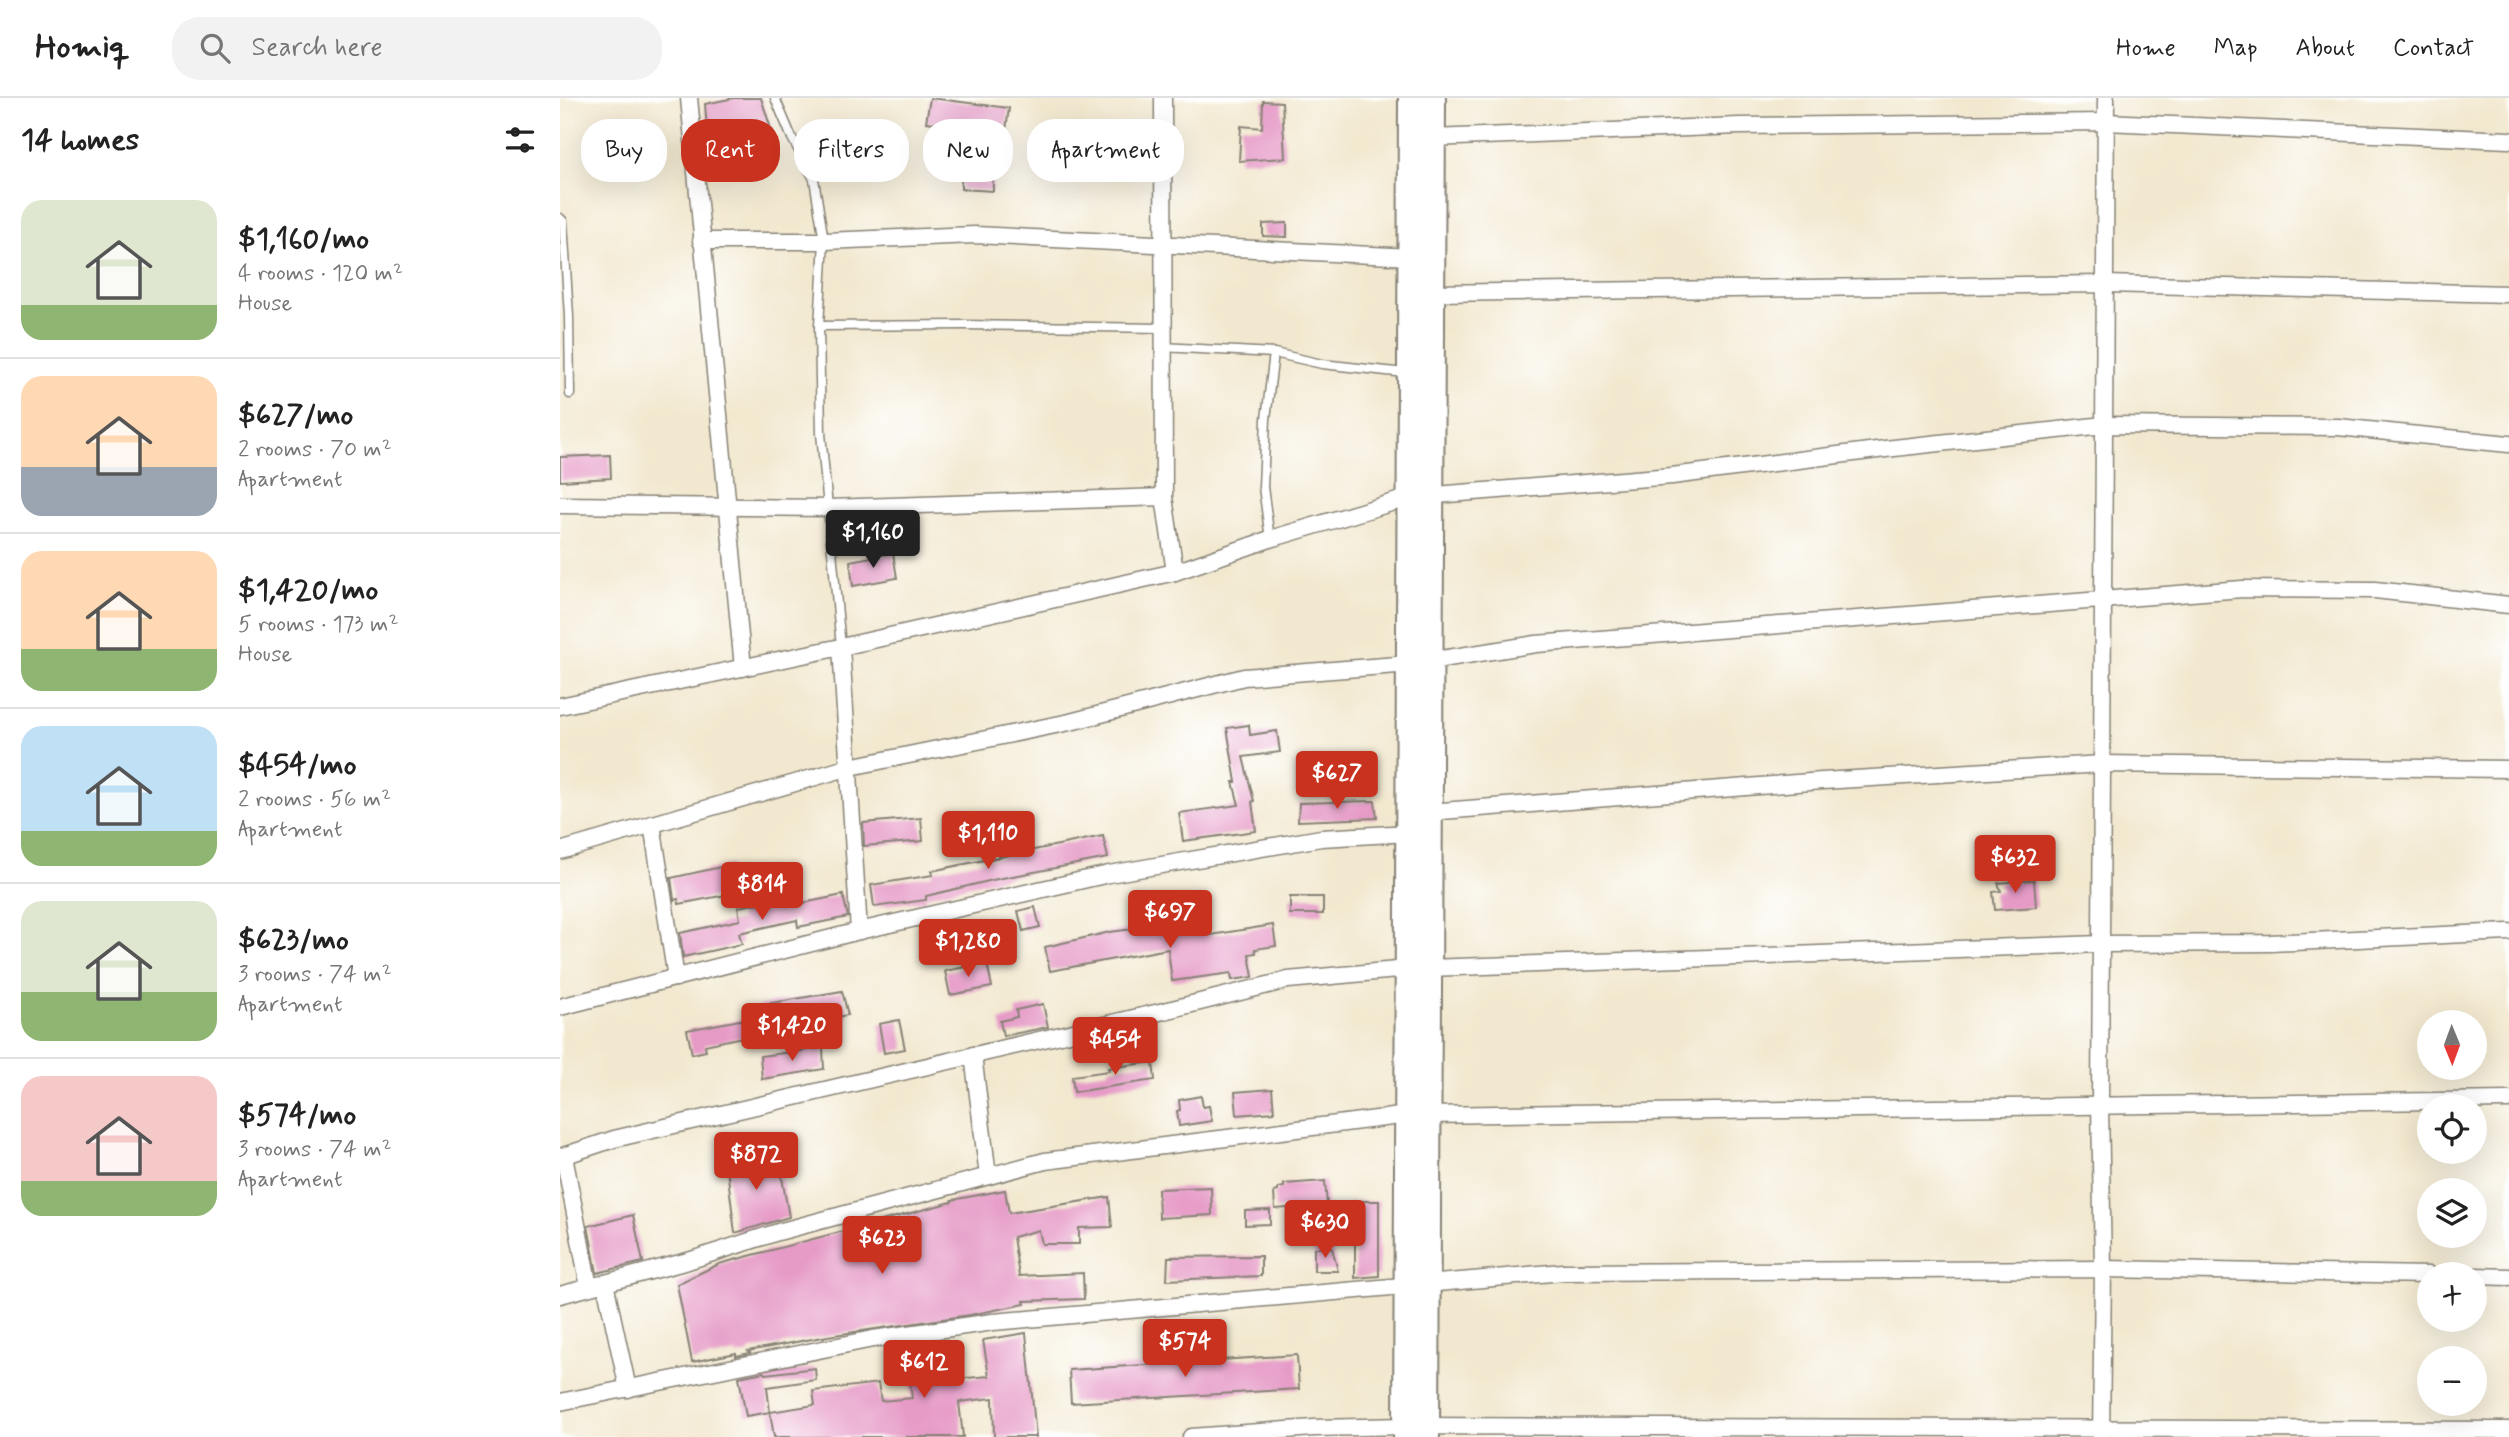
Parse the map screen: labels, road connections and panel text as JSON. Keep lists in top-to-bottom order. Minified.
{"north":"bottom","page":{"header":"Homiq","search":"Search here","nav":["Home","Map","About","Contact"],"heading":"14 homes","chip":["Buy","Rent","Filters","New","Apartment"],"list":[{"name":"$1,160/mo","note":"4 rooms · 120 m² · House"},{"name":"$627/mo","note":"2 rooms · 70 m² · Apartment"},{"name":"$1,420/mo","note":"5 rooms · 173 m² · House"},{"name":"$454/mo","note":"2 rooms · 56 m² · Apartment"},{"name":"$623/mo","note":"3 rooms · 74 m² · Apartment"},{"name":"$574/mo","note":"3 rooms · 74 m² · Apartment"}],"price":["$1,160","$627","$1,110","$632","$814","$697","$1,280","$1,420","$454","$872","$630","$623","$574","$612"],"map_buttons":["+","−"]}}
